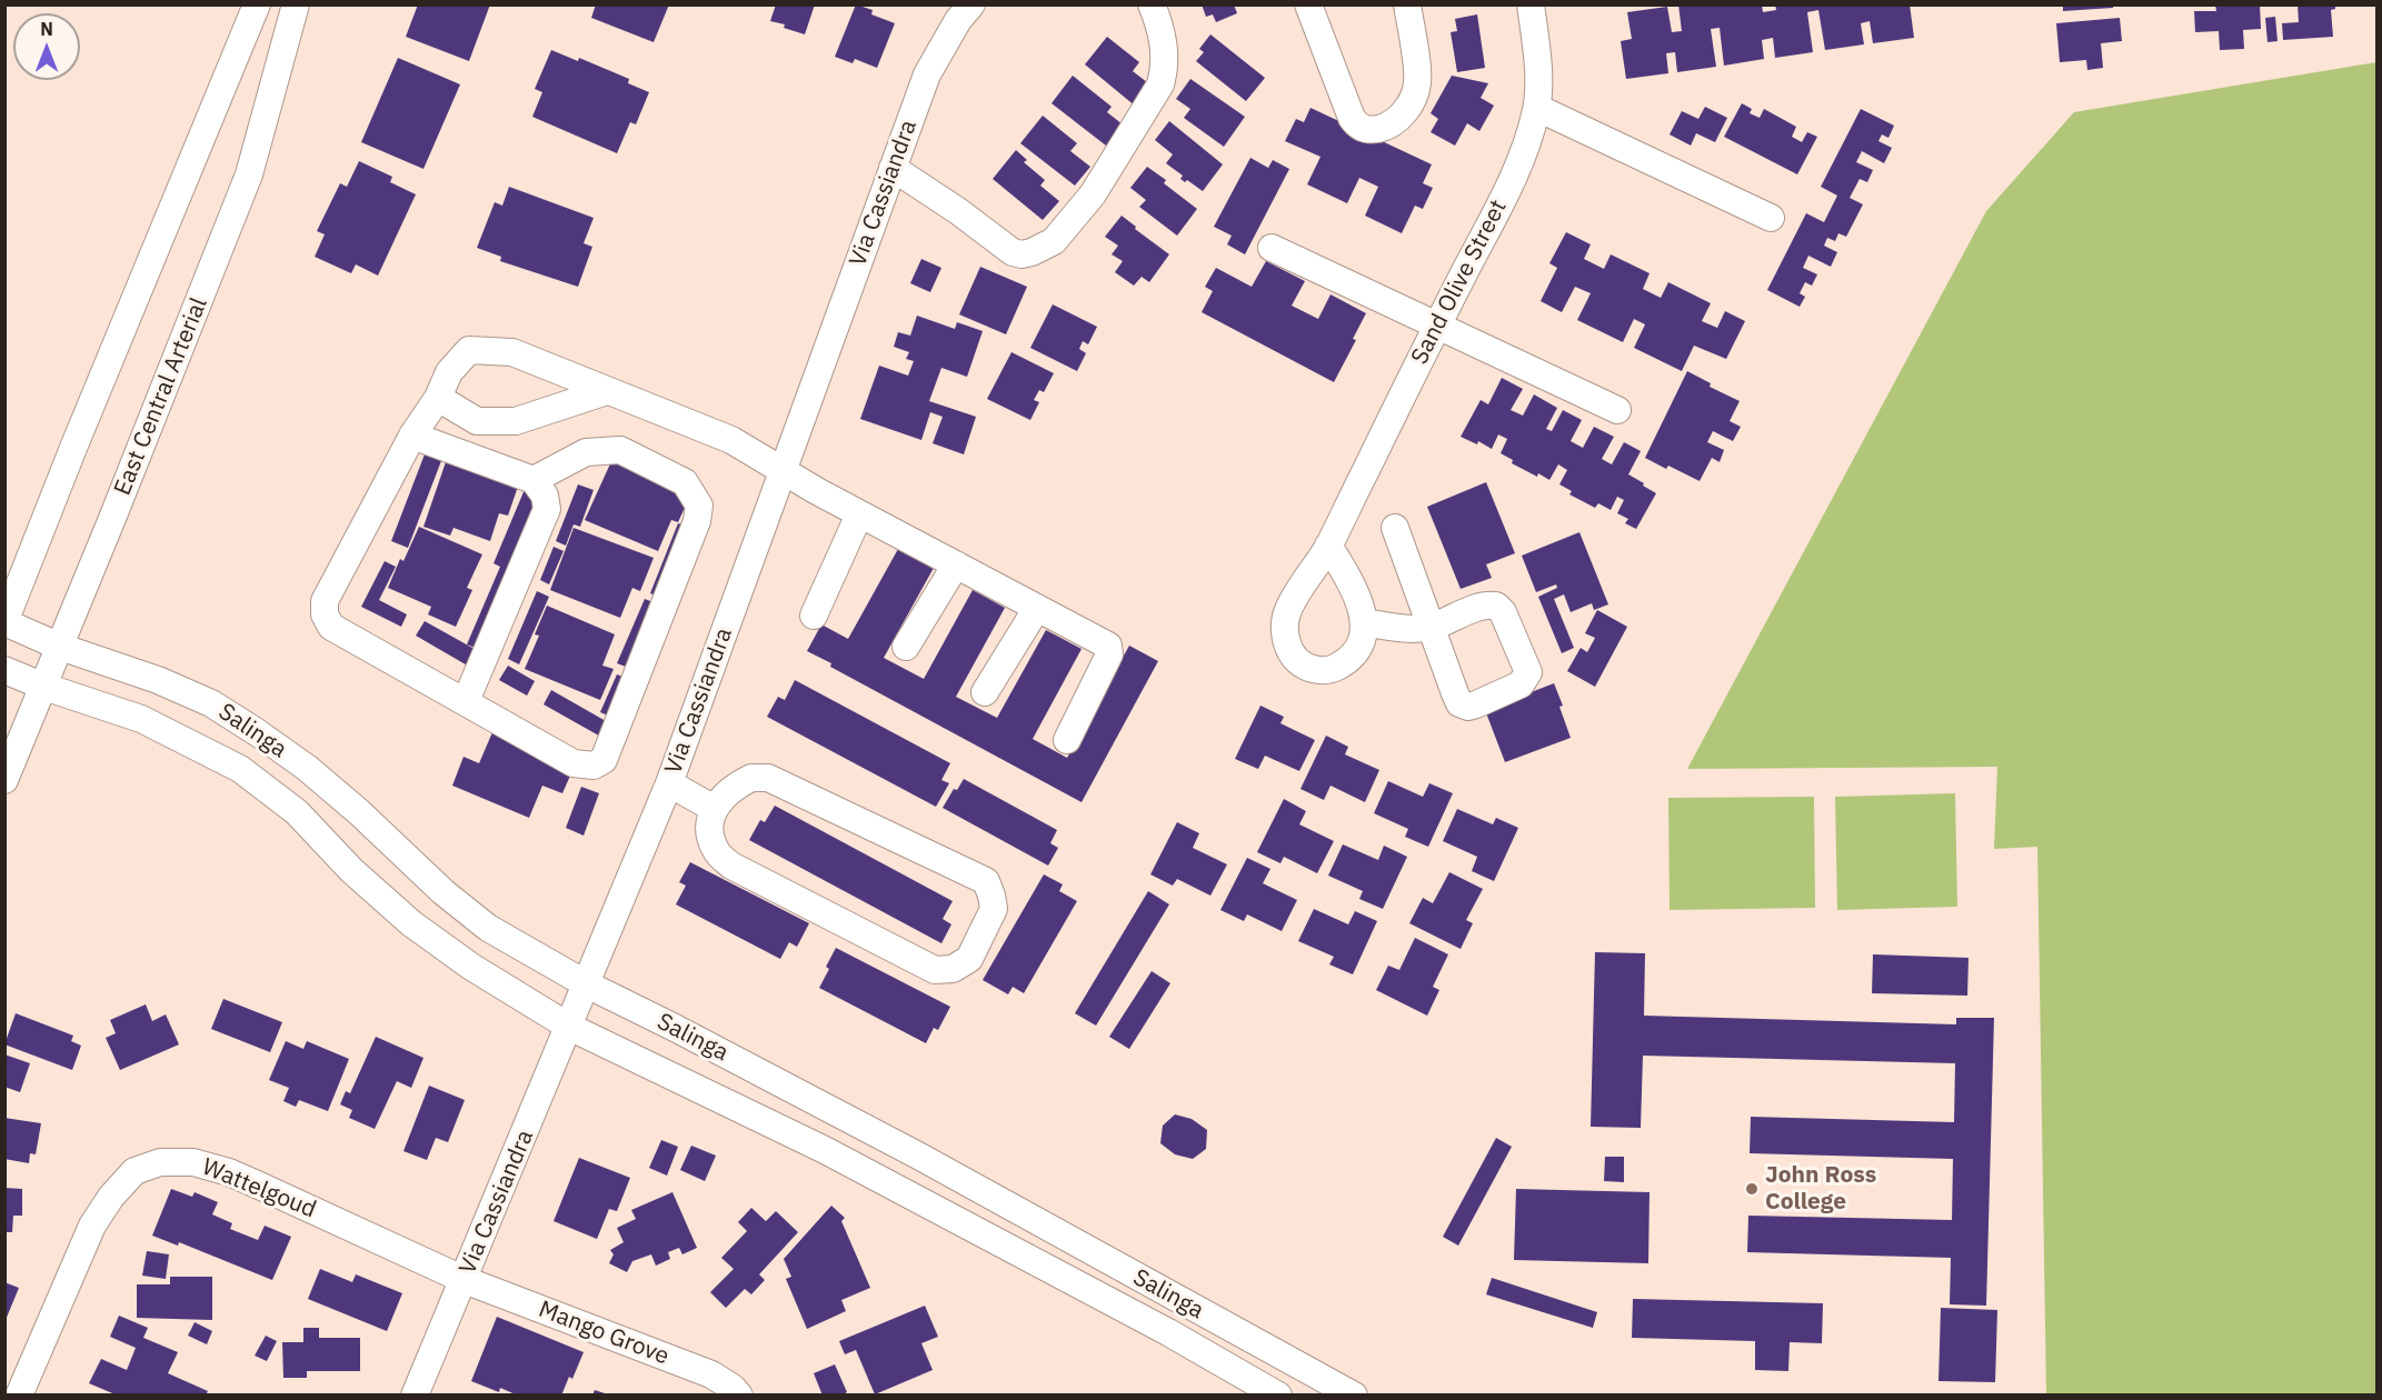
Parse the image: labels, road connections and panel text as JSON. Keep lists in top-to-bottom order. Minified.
{"streets":{"street":["Via Cassiandra","Sand Olive Street","East Central Arterial","Salinga","Wattelgoud","Mango Grove"]},"crossings":[["Via Cassiandra","Salinga"],["Via Cassiandra","Wattelgoud"],["Via Cassiandra","Mango Grove"],["East Central Arterial","Salinga"],["Wattelgoud","Mango Grove"]],"places":["John Ross College"],"north":"top"}
